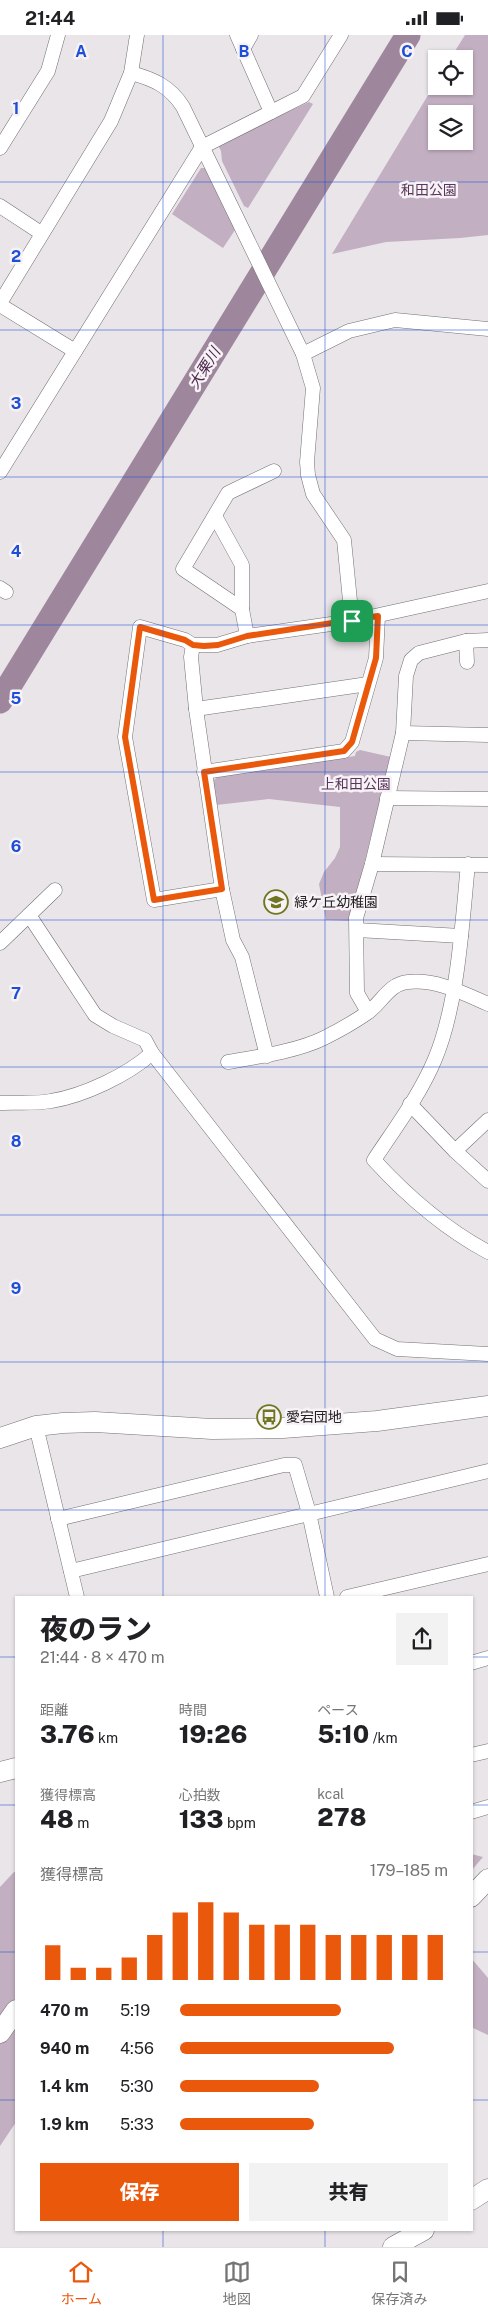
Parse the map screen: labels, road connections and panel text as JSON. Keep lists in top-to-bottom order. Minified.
{"water":["大栗川"],"parks":["和田公園","上和田公園"],"places":{"school or university":["緑ケ丘幼稚園"],"bus stop":["愛宕団地"]},"page":{"status":"21:44","heading":["夜のラン","21:44 · 8 × 470 m"],"stats":[["距離","3.76 km"],["時間","19:26"],["ペース","5:10 /km"],["獲得標高","48 m"],["心拍数","133 bpm"],["kcal","278"]],"chart":["獲得標高","179–185 m"],"list":[{"name":"470 m","note":"5:19"},{"name":"940 m","note":"4:56"},{"name":"1.4 km","note":"5:30"},{"name":"1.9 km","note":"5:33"}],"buttons":["保存","共有"],"tabs":["ホーム","地図","保存済み"]},"grid":{"columns":["A","B","C"],"rows":["1","2","3","4","5","6","7","8","9"]}}
